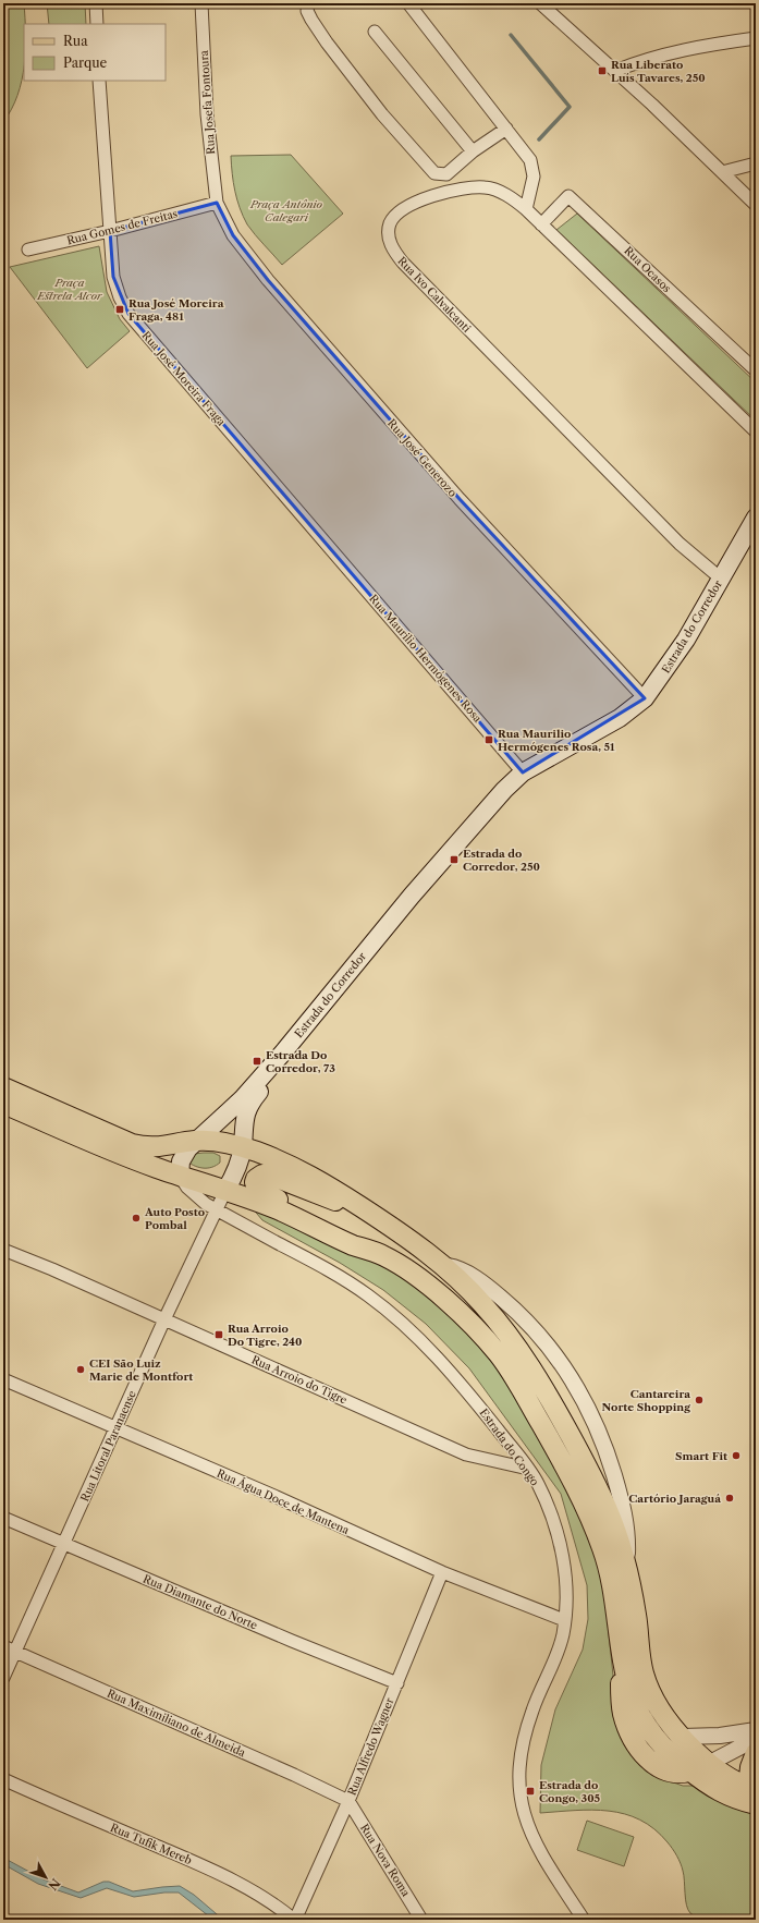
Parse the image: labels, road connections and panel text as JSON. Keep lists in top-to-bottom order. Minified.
{"streets":{"main road":["Estrada do Corredor"],"street":["Rua Josefa Fontoura","Rua Gomes de Freitas","Rua Ocasos","Rua Ivo Calvalcanti","Rua José Moreira Fraga","Rua José Generozo","Rua Maurilio Hermógenes Rosa","Rua Arroio do Tigre","Rua Litoral Paranaense","Estrada do Congo","Rua Água Doce de Mantena","Rua Diamante do Norte","Rua Maximiliano de Almeida","Rua Alfredo Wagner","Rua Tufik Mereb","Rua Nova Roma"]},"crossings":[["Rua Josefa Fontoura","Rua Gomes de Freitas"],["Rua Josefa Fontoura","Rua José Generozo"],["Rua Gomes de Freitas","Rua José Moreira Fraga"],["Rua Gomes de Freitas","Rua José Generozo"],["Rua Ocasos","Rua Ivo Calvalcanti"],["Rua Ivo Calvalcanti","Estrada do Corredor"],["Rua José Moreira Fraga","Rua Maurilio Hermógenes Rosa"],["Rua José Generozo","Estrada do Corredor"],["Estrada do Corredor","Rua Maurilio Hermógenes Rosa"],["Estrada do Corredor","Rua Litoral Paranaense"],["Estrada do Corredor","Estrada do Congo"],["Rua Arroio do Tigre","Rua Litoral Paranaense"],["Rua Arroio do Tigre","Estrada do Congo"],["Rua Litoral Paranaense","Estrada do Congo"],["Rua Litoral Paranaense","Rua Água Doce de Mantena"],["Rua Litoral Paranaense","Rua Diamante do Norte"],["Rua Litoral Paranaense","Rua Maximiliano de Almeida"],["Estrada do Congo","Rua Água Doce de Mantena"],["Rua Água Doce de Mantena","Rua Alfredo Wagner"],["Rua Diamante do Norte","Rua Alfredo Wagner"],["Rua Maximiliano de Almeida","Rua Alfredo Wagner"],["Rua Maximiliano de Almeida","Rua Nova Roma"],["Rua Alfredo Wagner","Rua Tufik Mereb"],["Rua Alfredo Wagner","Rua Nova Roma"]],"parks":["Praça Antônio Calegari","Praça Estrela Alcor"],"places":{"transit":["Rua Liberato Luís Tavares, 250","Rua José Moreira Fraga, 481","Rua Maurilio Hermógenes Rosa, 51","Estrada do Corredor, 250","Estrada Do Corredor, 73","Rua Arroio Do Tigre, 240","Estrada do Congo, 305"],"other":["Auto Posto Pombal","CEI São Luiz Marie de Montfort","Cantareira Norte Shopping","Smart Fit","Cartório Jaraguá"]},"legend":["Rua","Parque"],"north":"bottom right"}
